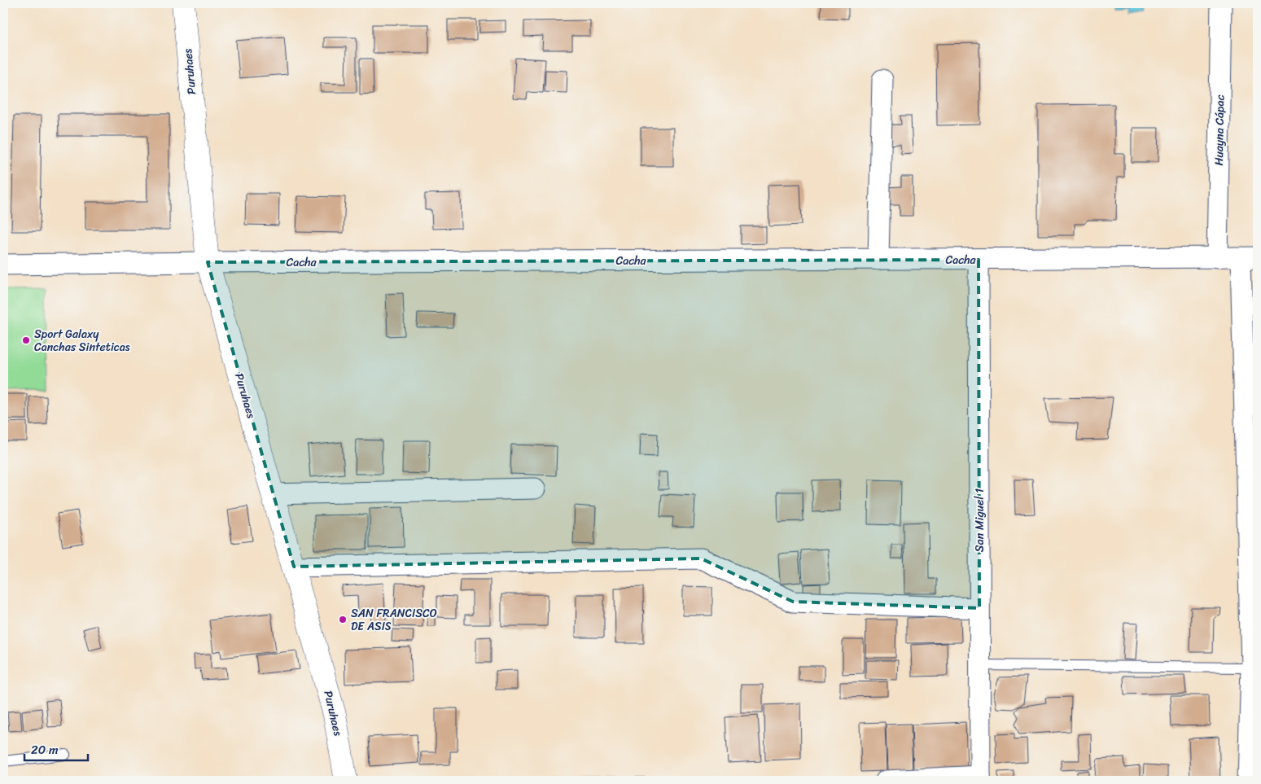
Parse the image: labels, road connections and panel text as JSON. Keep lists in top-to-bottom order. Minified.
{"streets":{"street":["Puruhaes","Huayna Cápac","Cacha","San Miguel 1"]},"crossings":[["Puruhaes","Cacha"],["Huayna Cápac","Cacha"],["Cacha","San Miguel 1"]],"places":["Sport Galaxy Canchas Sinteticas","SAN FRANCISCO DE ASIS"],"scale_bar":"20 m"}
